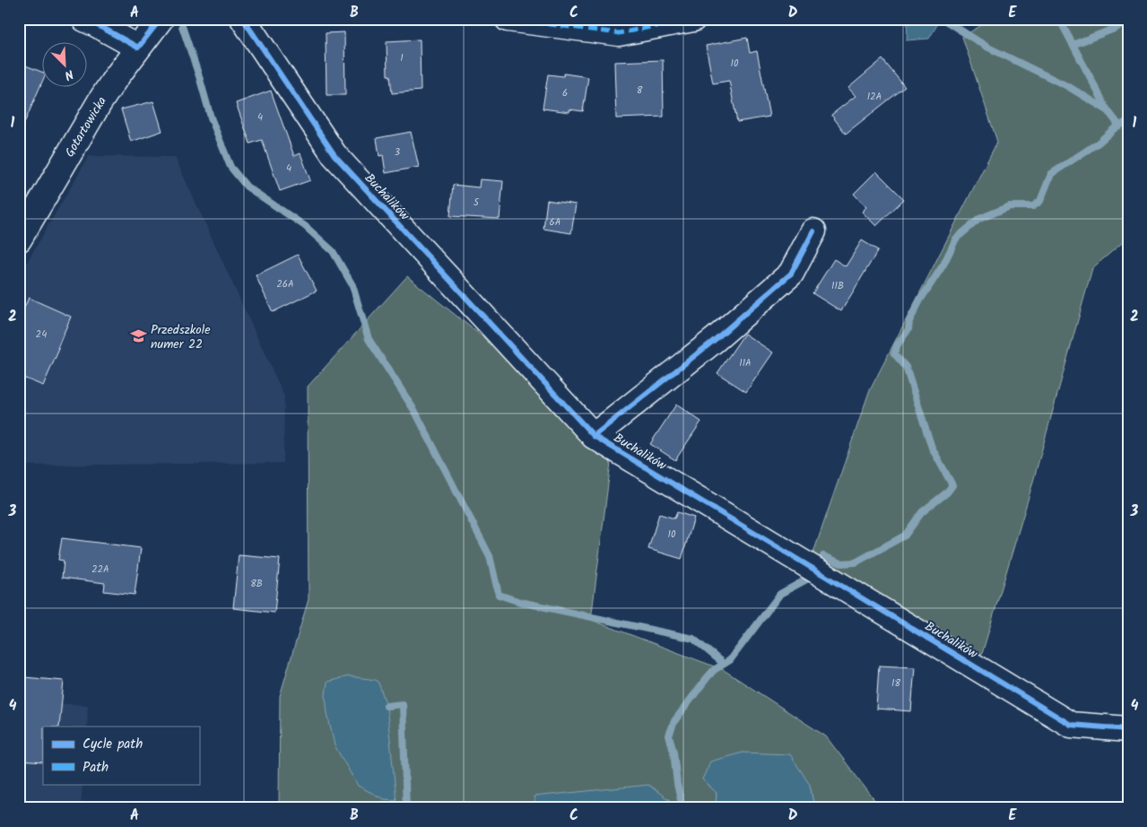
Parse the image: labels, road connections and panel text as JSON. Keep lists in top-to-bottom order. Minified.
{"streets":{"street":["Gotartowicka","Buchalików"]},"places":{"school or university":["Przedszkole numer 22"]},"house_numbers":["1","10","8","6","12A","4","3","4","5","6A","26A","11B","24","11A","10","22A","8B","18"],"legend":["Cycle path","Path"],"north":"bottom right","grid":{"columns":["A","B","C","D","E"],"rows":["1","2","3","4"]}}
